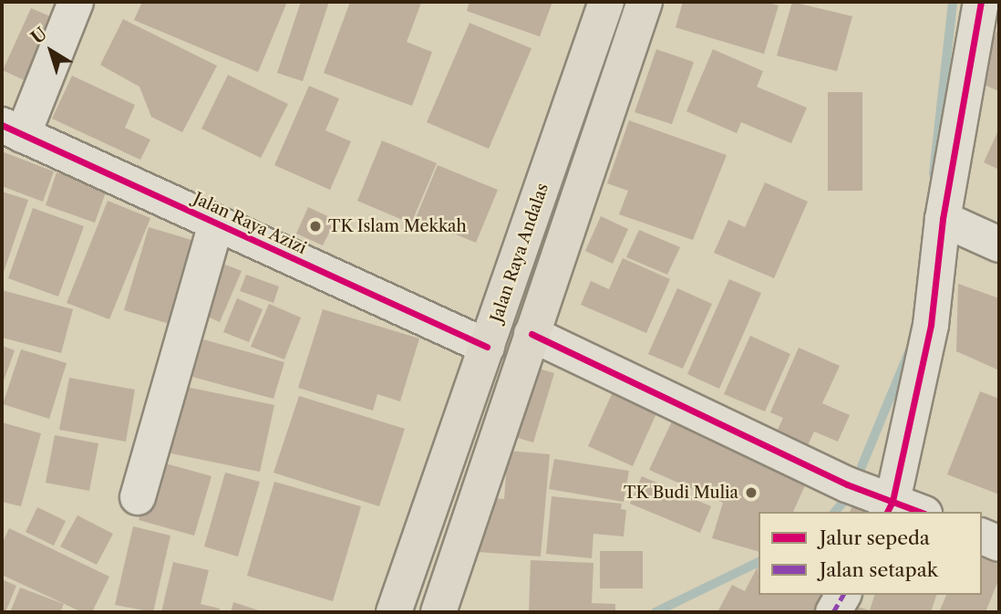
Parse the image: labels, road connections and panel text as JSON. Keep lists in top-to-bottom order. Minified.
{"streets":{"main road":["Jalan Raya Andalas"],"street":["Jalan Raya Azizi"]},"crossings":[["Jalan Raya Azizi","Jalan Raya Andalas"]],"places":["TK Islam Mekkah","TK Budi Mulia"],"legend":["Jalur sepeda","Jalan setapak"],"north":"top left"}
